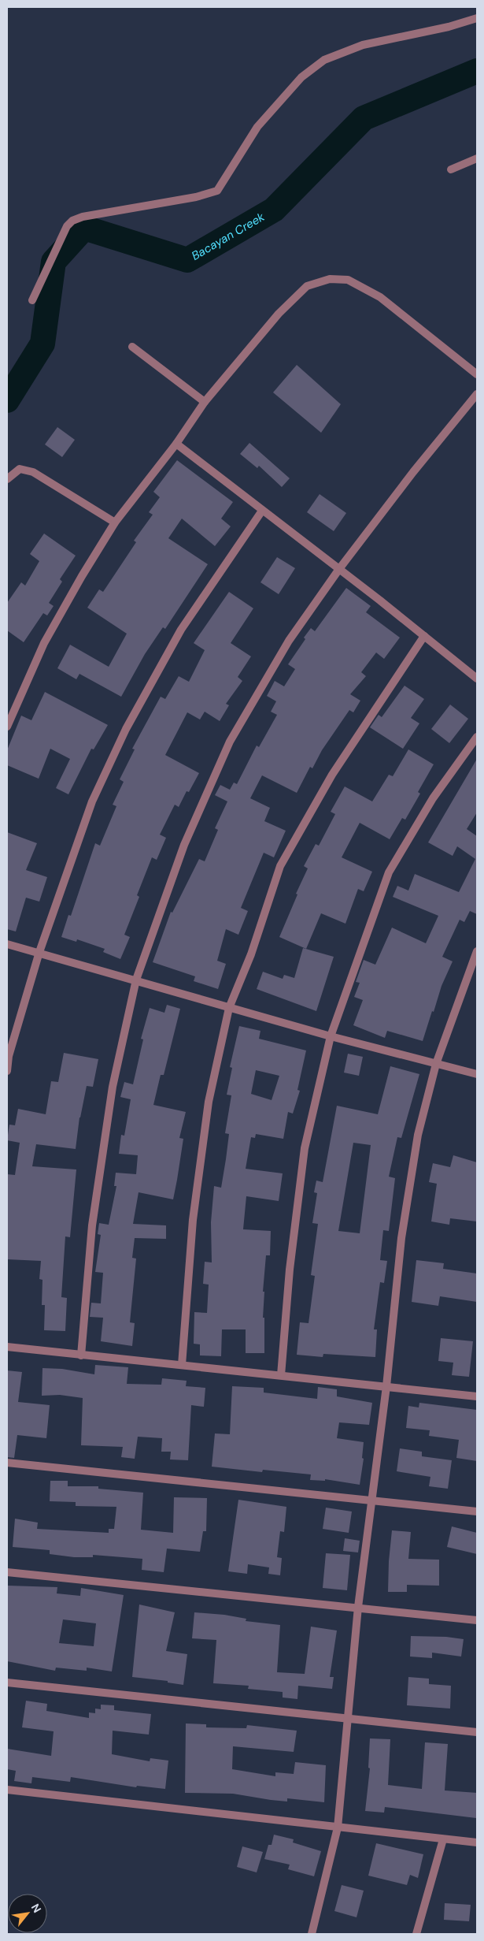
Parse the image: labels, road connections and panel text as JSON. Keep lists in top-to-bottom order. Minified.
{"water":["Bacayan Creek"],"north":"top right"}
